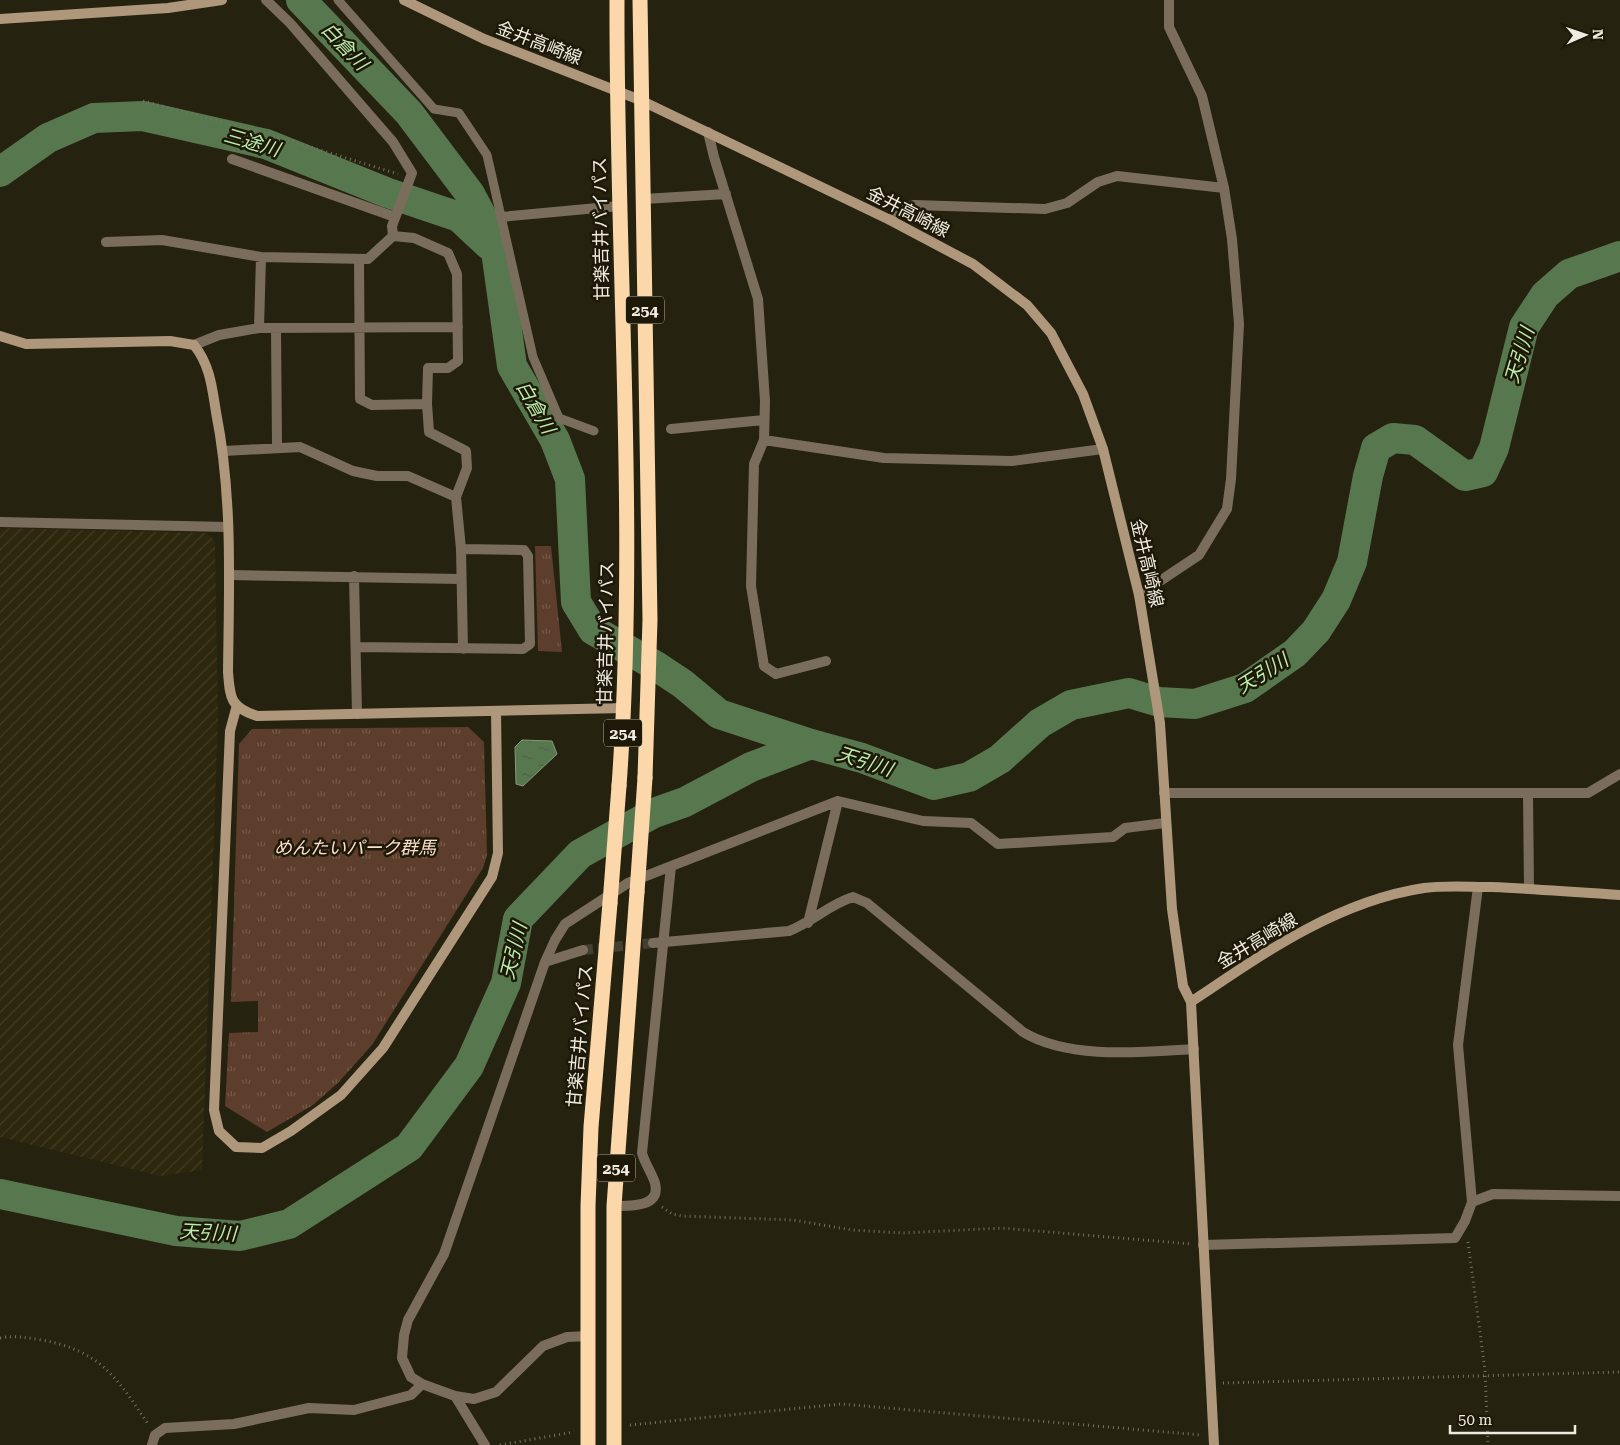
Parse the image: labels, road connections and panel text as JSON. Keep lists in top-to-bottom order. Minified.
{"streets":{"highway":["甘楽吉井バイパス","254"],"street":["金井高崎線"]},"crossings":[["金井高崎線","甘楽吉井バイパス"],["金井高崎線","254"]],"water":["白倉川","三途川","天引川"],"parks":["めんたいパーク群馬"],"scale_bar":"50 m","north":"right"}
